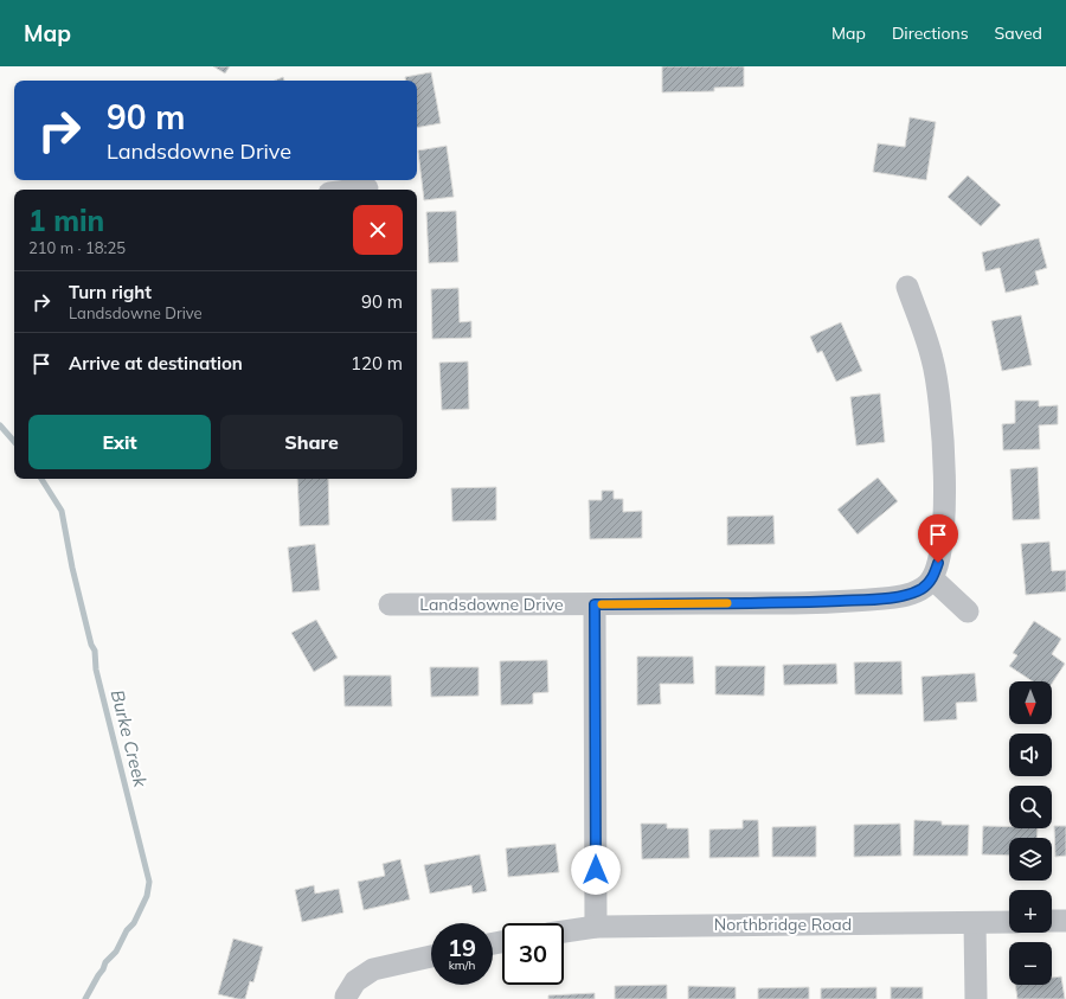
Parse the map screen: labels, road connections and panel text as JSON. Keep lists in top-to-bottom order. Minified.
{"streets":{"street":["Landsdowne Drive","Northbridge Road"]},"water":["Burke Creek"],"north":"bottom","page":{"header":"Map","nav":["Map","Directions","Saved"],"turn":["90 m","Landsdowne Drive"],"heading":["1 min","210 m · 18:25"],"list":[{"name":"Turn right","note":"Landsdowne Drive","value":"90 m"},{"name":"Arrive at destination","value":"120 m"}],"buttons":["Exit","Share"],"map_buttons":["+","−"],"speed":"19 km/h","limit":"30"}}
